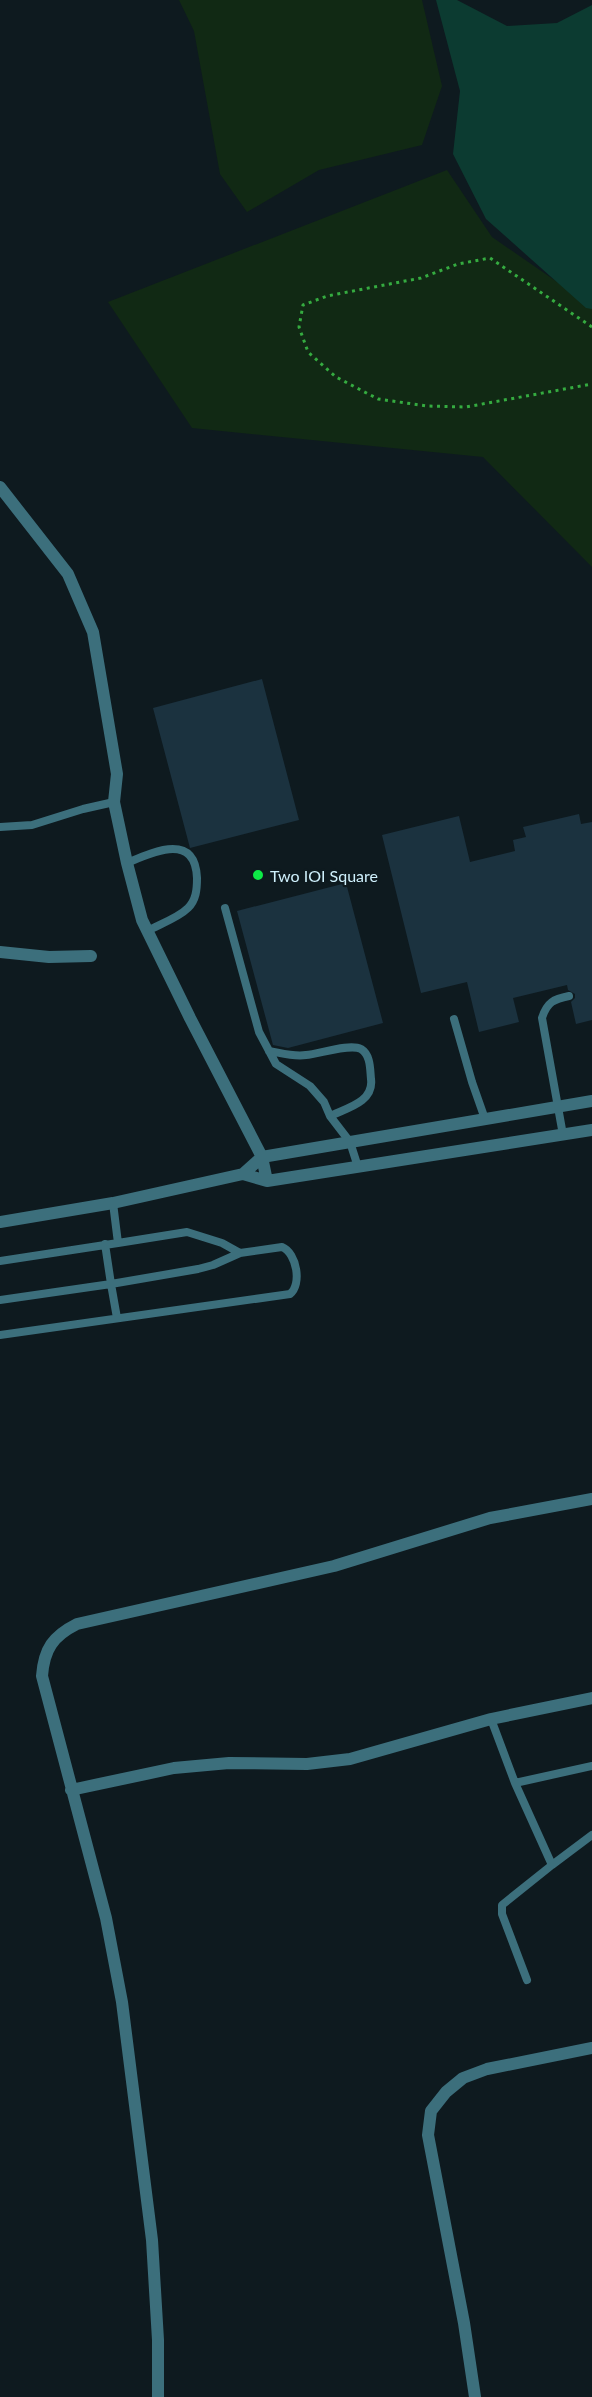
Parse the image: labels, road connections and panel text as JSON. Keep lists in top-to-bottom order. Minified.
{"places":["Two IOI Square"]}
